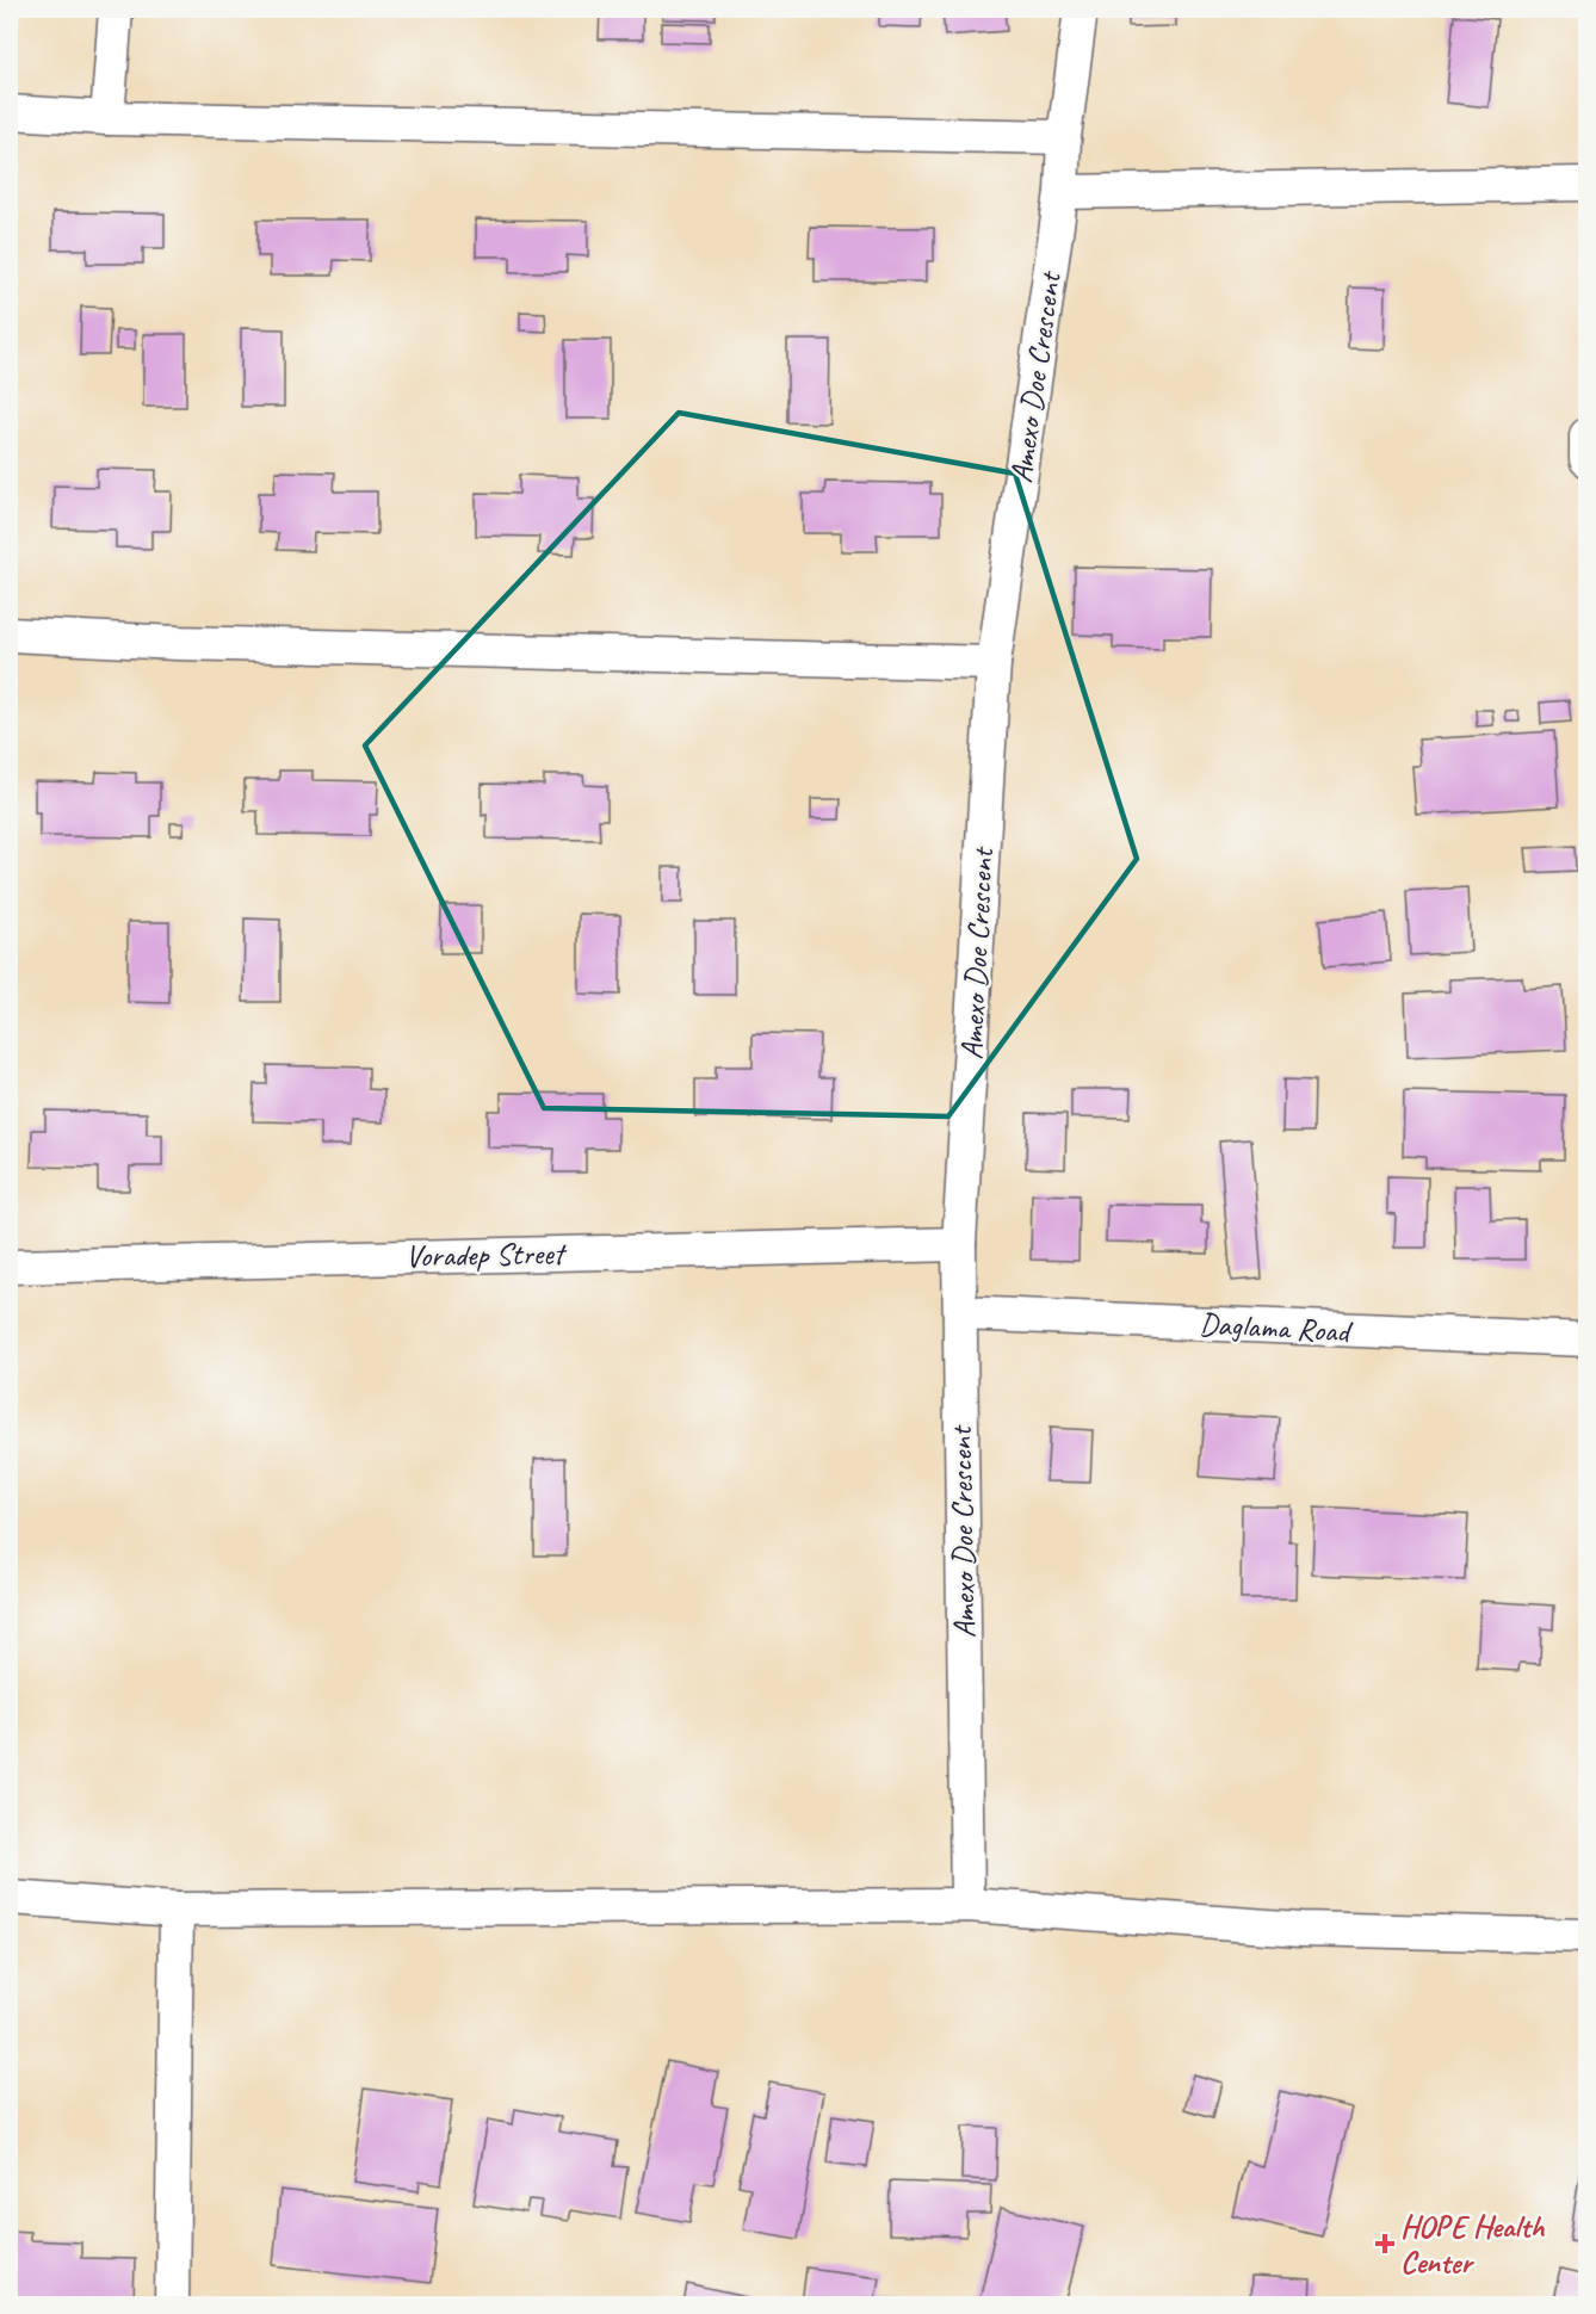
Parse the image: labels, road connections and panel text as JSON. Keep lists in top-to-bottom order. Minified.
{"streets":{"street":["Amexo Doe Crescent","Voradep Street","Daglama Road"]},"crossings":[["Amexo Doe Crescent","Voradep Street"],["Amexo Doe Crescent","Daglama Road"]],"places":{"health":["HOPE Health Center"]}}
